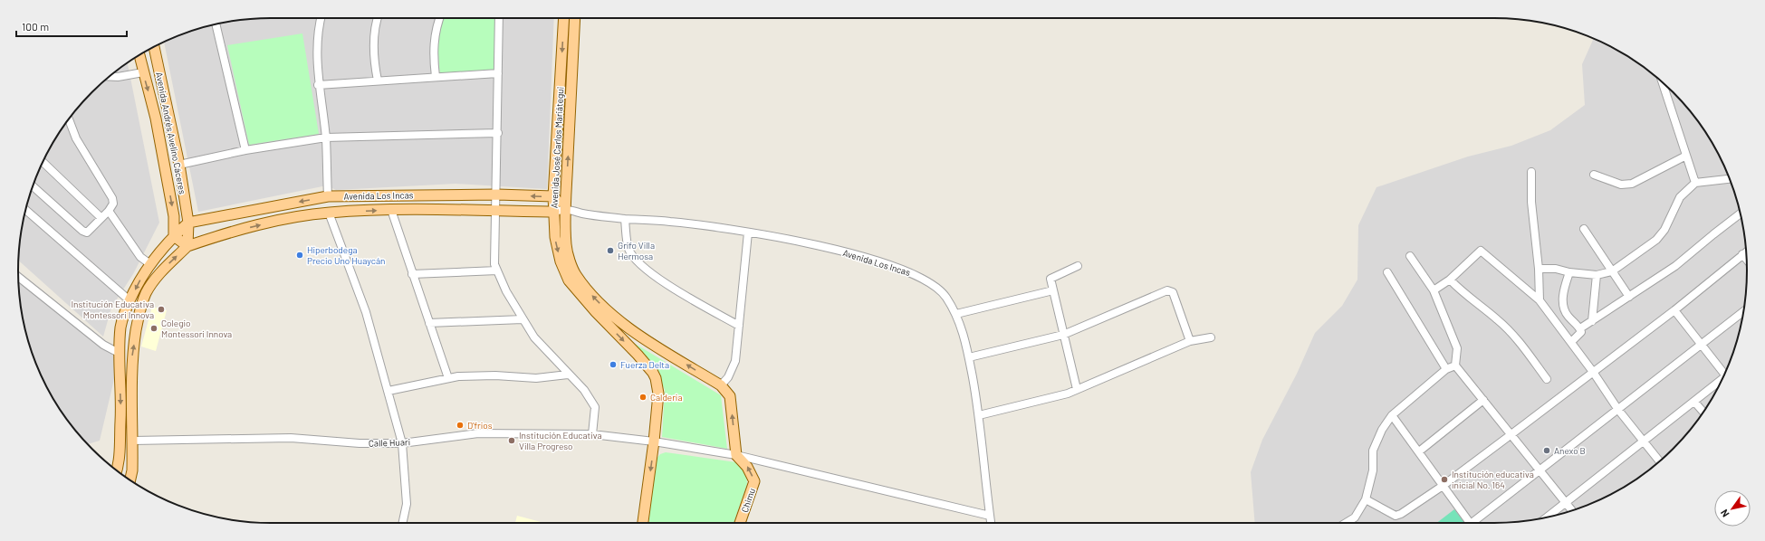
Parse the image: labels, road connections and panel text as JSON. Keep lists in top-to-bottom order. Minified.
{"streets":{"main road":["Avenida Andrés Avelino Cáceres","Avenida José Carlos Mariátegui","Avenida Los Incas","Chimu"],"street":["Calle Huari"]},"crossings":[["Avenida Andrés Avelino Cáceres","Avenida Los Incas"],["Avenida José Carlos Mariátegui","Avenida Los Incas"],["Avenida José Carlos Mariátegui","Calle Huari"],["Avenida Los Incas","Calle Huari"],["Calle Huari","Chimu"]],"one_way":["Chimu"],"places":["Grifo Villa Hermosa","Hiperbodega Precio Uno Huaycán","Institución Educativa Montessori Innova","Colegio Montessori Innova","Fuerza Delta","Calderia","D'frios","Institución Educativa Villa Progreso","Anexo B","Institución educativa inicial No. 164"],"scale_bar":"100 m","north":"bottom left"}
